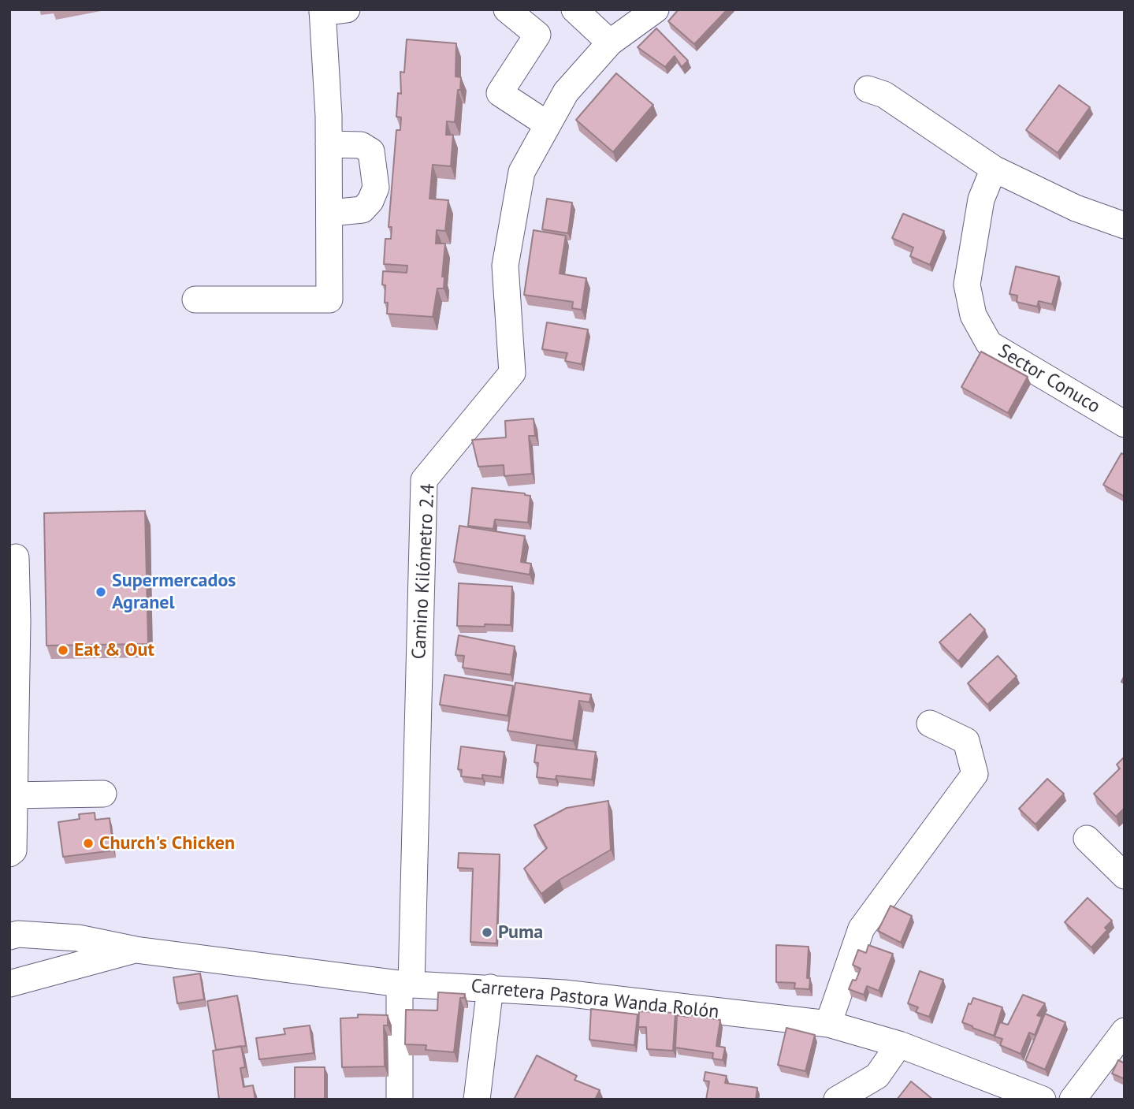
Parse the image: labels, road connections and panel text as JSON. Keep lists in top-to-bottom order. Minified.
{"streets":{"street":["Sector Conuco","Camino Kilómetro 2.4","Carretera Pastora Wanda Rolón"]},"crossings":[["Camino Kilómetro 2.4","Carretera Pastora Wanda Rolón"]],"places":["Supermercados Agranel","Eat & Out","Church's Chicken","Puma"]}
